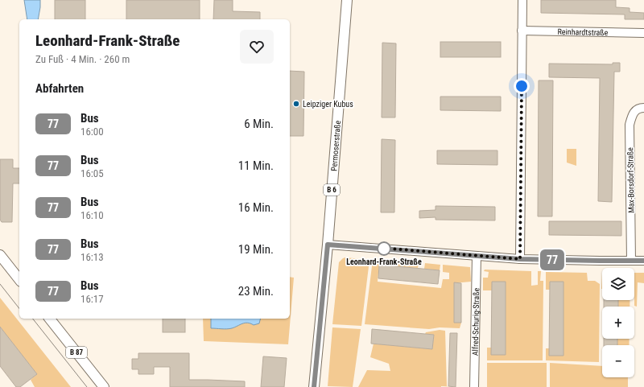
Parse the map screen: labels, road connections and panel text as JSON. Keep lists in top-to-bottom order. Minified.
{"streets":{"main road":["Permoserstraße","B 6","B 87"],"street":["Reinhardtstraße","Max-Borsdorf-Straße","Alfred-Schurig-Straße"]},"places":["Leipziger Kubus","Leonhard-Frank-Straße"],"lines":["bus line 77"],"page":{"on_map":"77","heading":[["Leonhard-Frank-Straße","Zu Fuß · 4 Min. · 260 m"],"Abfahrten"],"list":[{"mark":"77","name":"Bus","note":"16:00","value":"6 Min."},{"mark":"77","name":"Bus","note":"16:05","value":"11 Min."},{"mark":"77","name":"Bus","note":"16:10","value":"16 Min."},{"mark":"77","name":"Bus","note":"16:13","value":"19 Min."},{"mark":"77","name":"Bus","note":"16:17","value":"23 Min."}],"map_buttons":["+","−"]}}
